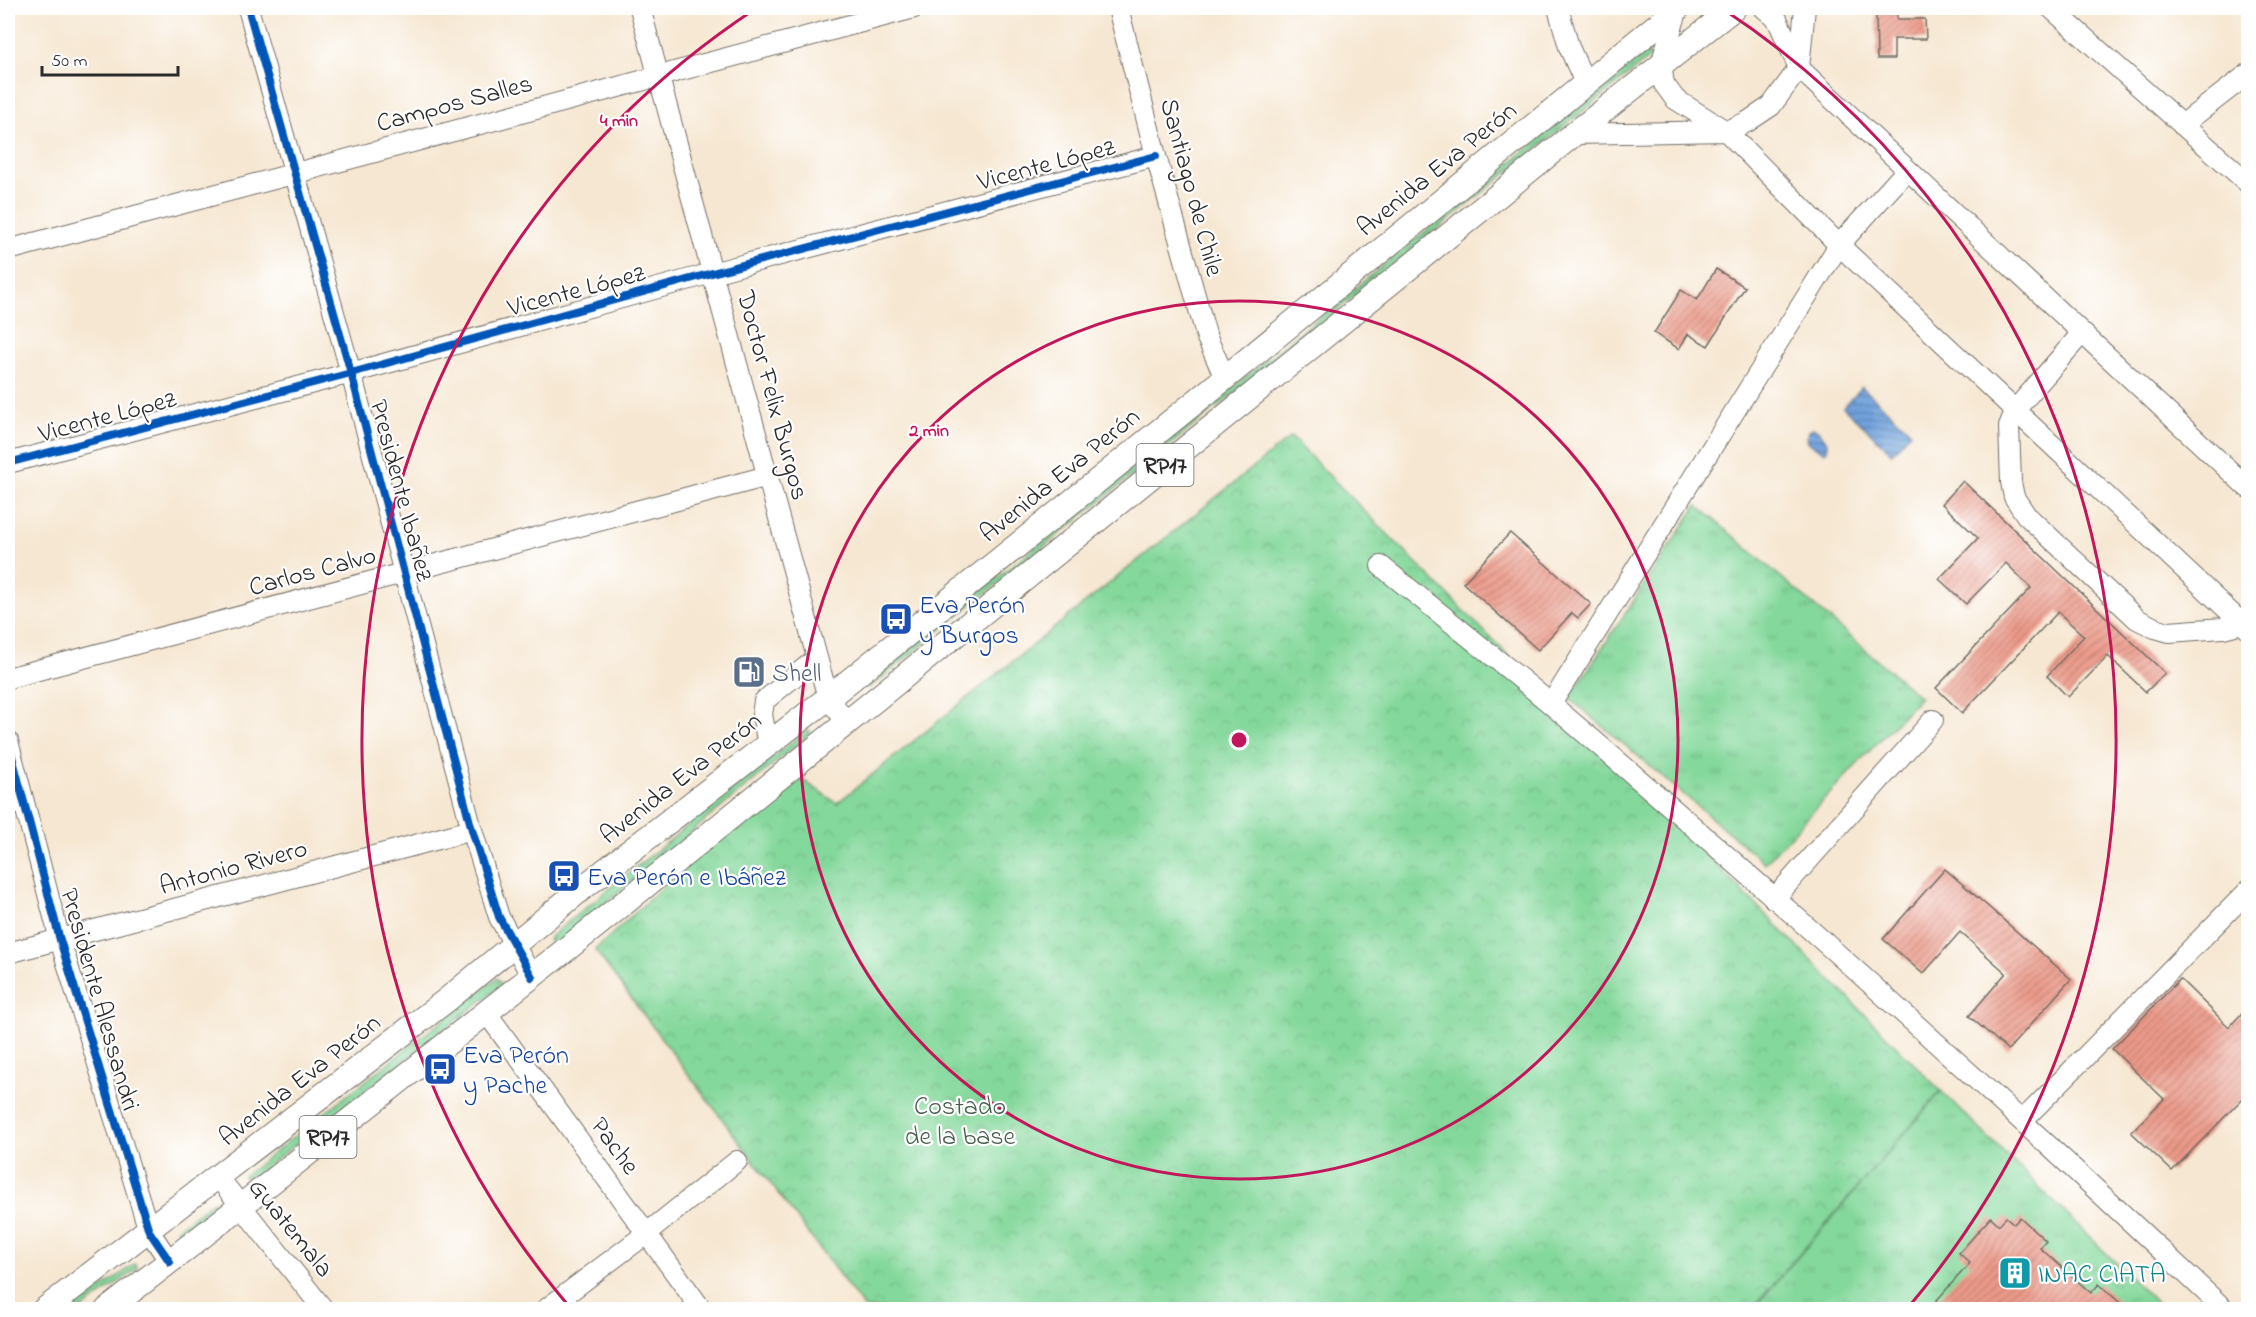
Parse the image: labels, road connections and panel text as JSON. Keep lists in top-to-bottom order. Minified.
{"streets":{"main road":["Avenida Eva Perón","RP17"],"street":["Campos Salles","Vicente López","Santiago de Chile","Doctor Felix Burgos","Presidente Ibañez","Carlos Calvo","Antonio Rivero","Presidente Alessandri","Pache","Guatemala"]},"crossings":[["Campos Salles","Doctor Felix Burgos"],["Campos Salles","Presidente Ibañez"],["Vicente López","Santiago de Chile"],["Vicente López","Doctor Felix Burgos"],["Vicente López","Presidente Ibañez"],["Avenida Eva Perón","Santiago de Chile"],["Avenida Eva Perón","Doctor Felix Burgos"],["Avenida Eva Perón","Presidente Ibañez"],["Avenida Eva Perón","Presidente Alessandri"],["Avenida Eva Perón","Guatemala"],["Doctor Felix Burgos","RP17"],["Doctor Felix Burgos","Carlos Calvo"],["RP17","Presidente Ibañez"],["RP17","Presidente Alessandri"],["RP17","Pache"],["RP17","Guatemala"],["Presidente Ibañez","Carlos Calvo"],["Presidente Ibañez","Antonio Rivero"],["Antonio Rivero","Presidente Alessandri"]],"parks":["Costado de la base"],"places":{"bus stop":["Eva Perón y Burgos","Eva Perón e Ibáñez","Eva Perón y Pache"],"fuel station":["Shell"],"building":["INAC CIATA"]},"scale_bar":"50 m","rings":["4 min","2 min"]}
